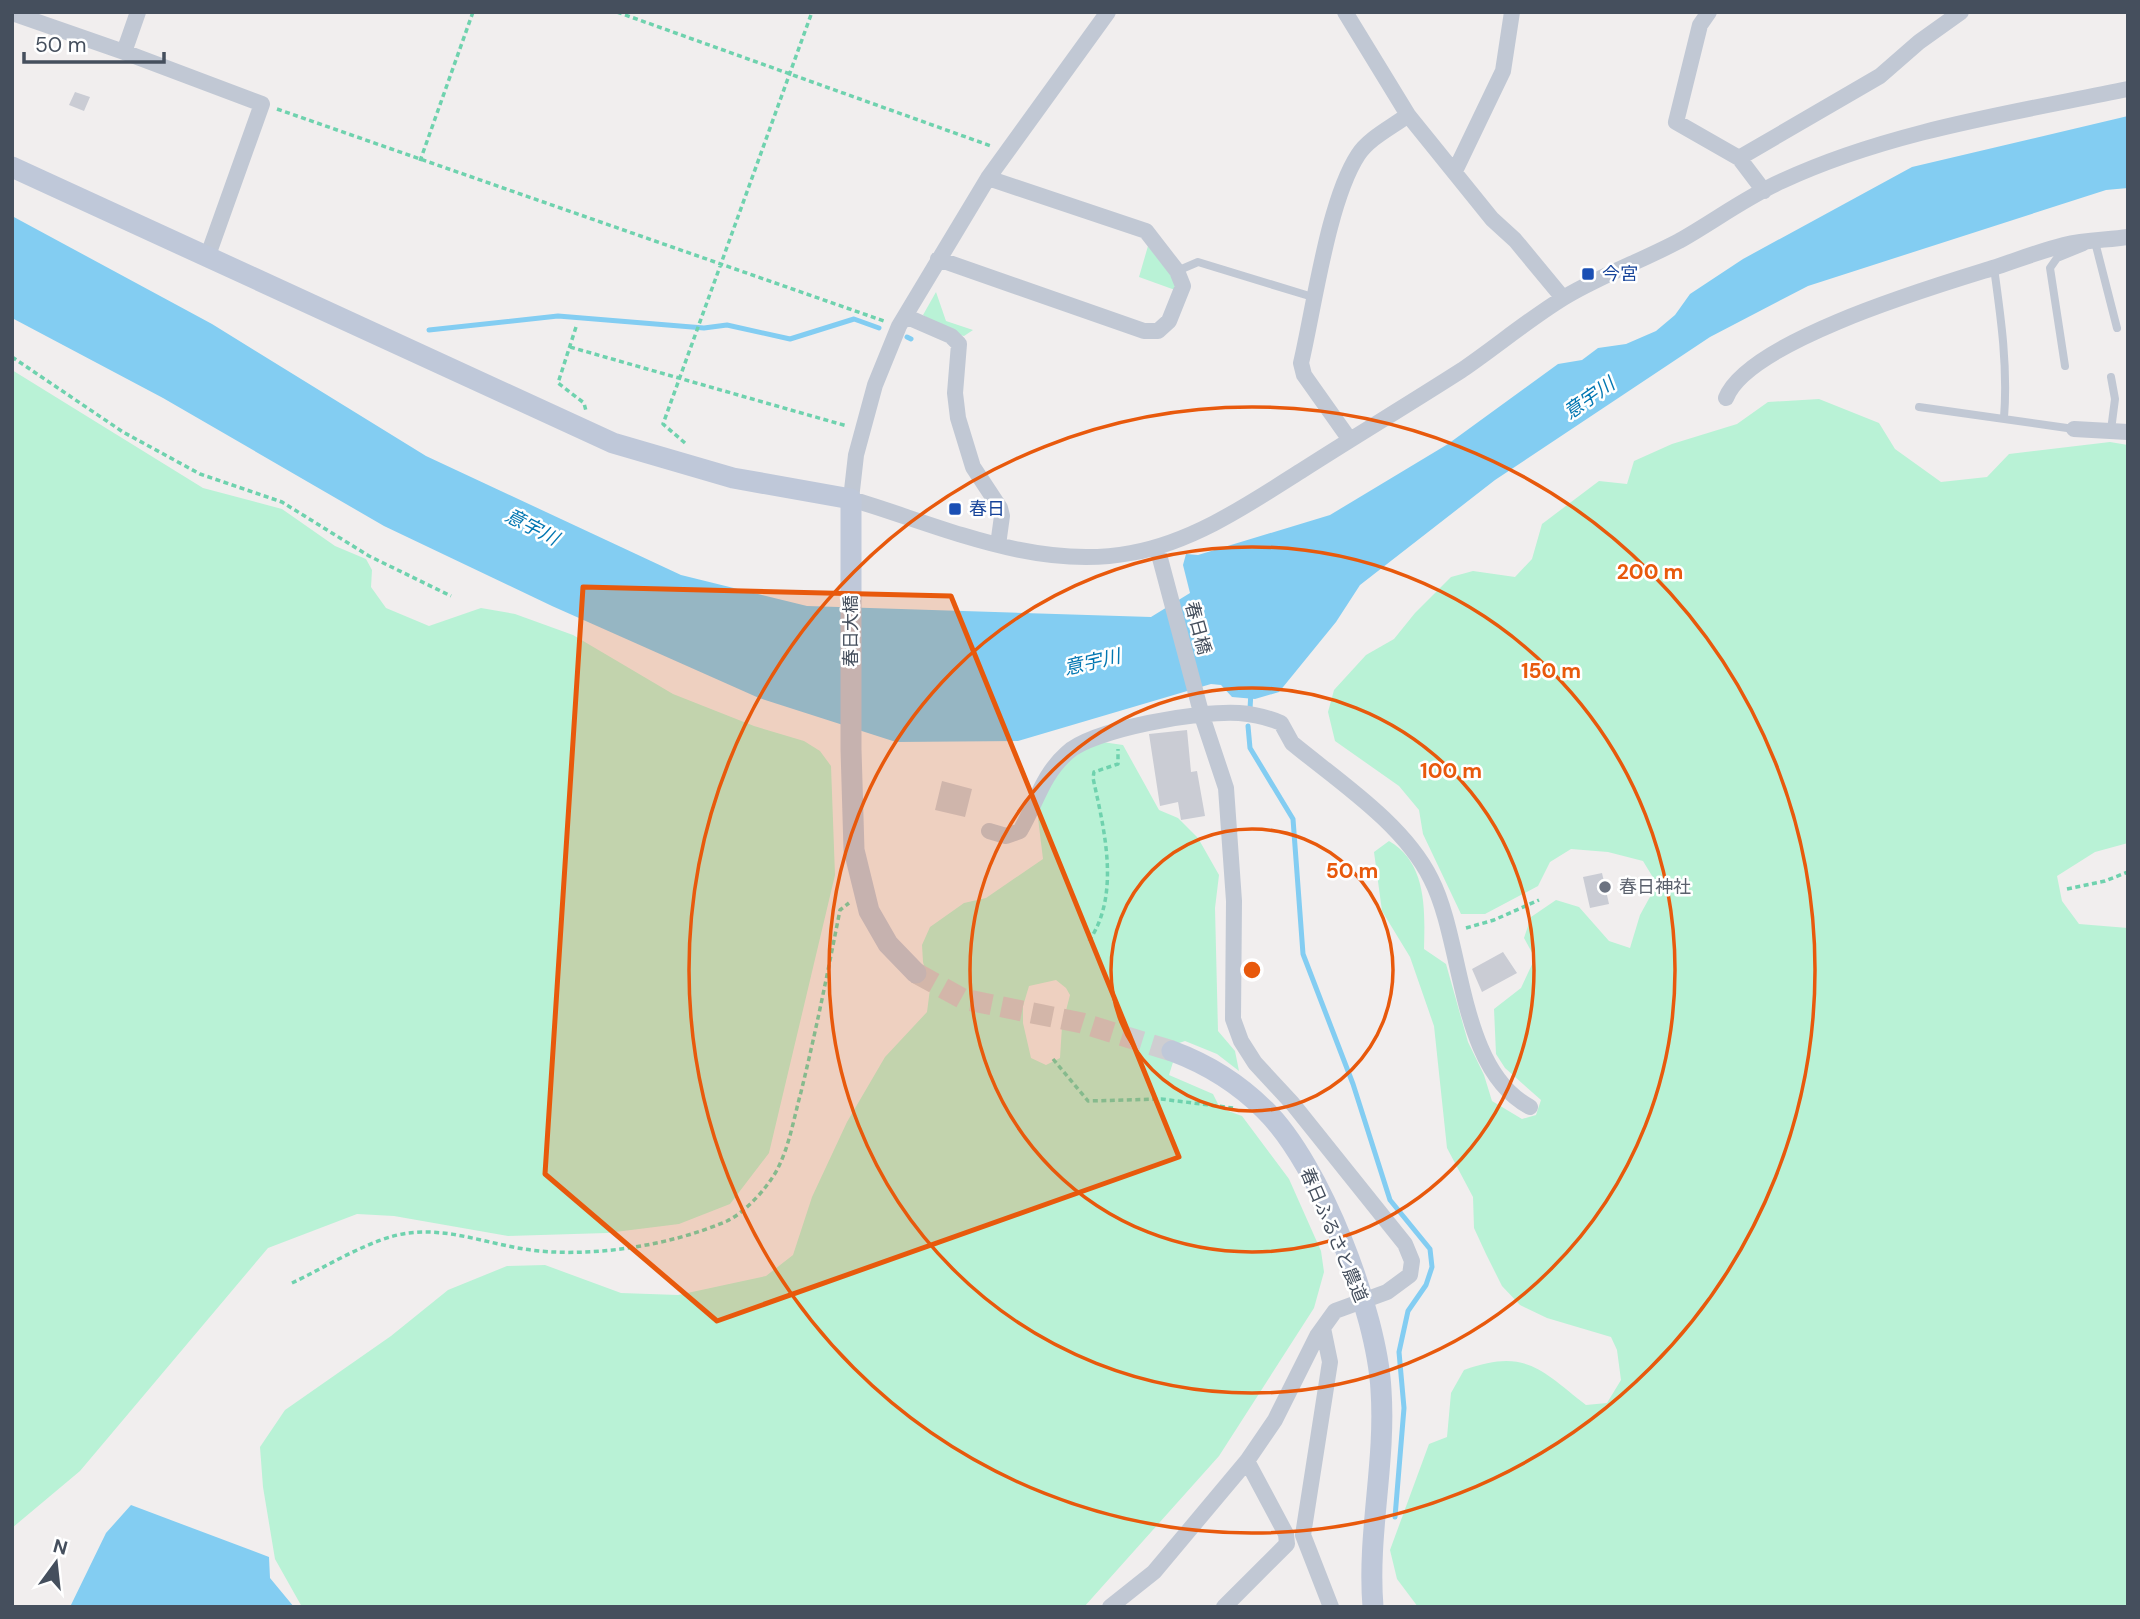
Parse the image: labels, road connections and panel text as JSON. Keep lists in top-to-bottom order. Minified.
{"streets":{"street":["春日橋","春日大橋","春日ふるさと農道"]},"crossings":[["春日橋","春日ふるさと農道"]],"water":["意宇川"],"places":{"transit":["今宮","春日"],"other":["春日神社"]},"scale_bar":"50 m","north":"top","rings":["200 m","150 m","100 m","50 m"]}
